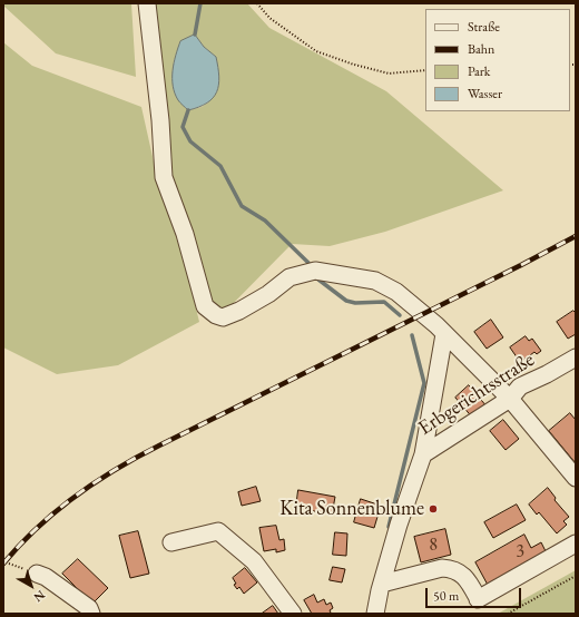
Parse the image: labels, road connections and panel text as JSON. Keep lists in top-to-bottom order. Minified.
{"streets":{"street":["Erbgerichtsstraße"]},"places":["Kita Sonnenblume"],"house_numbers":["8","3"],"legend":["Straße","Bahn","Park","Wasser"],"scale_bar":"50 m","north":"bottom right"}
